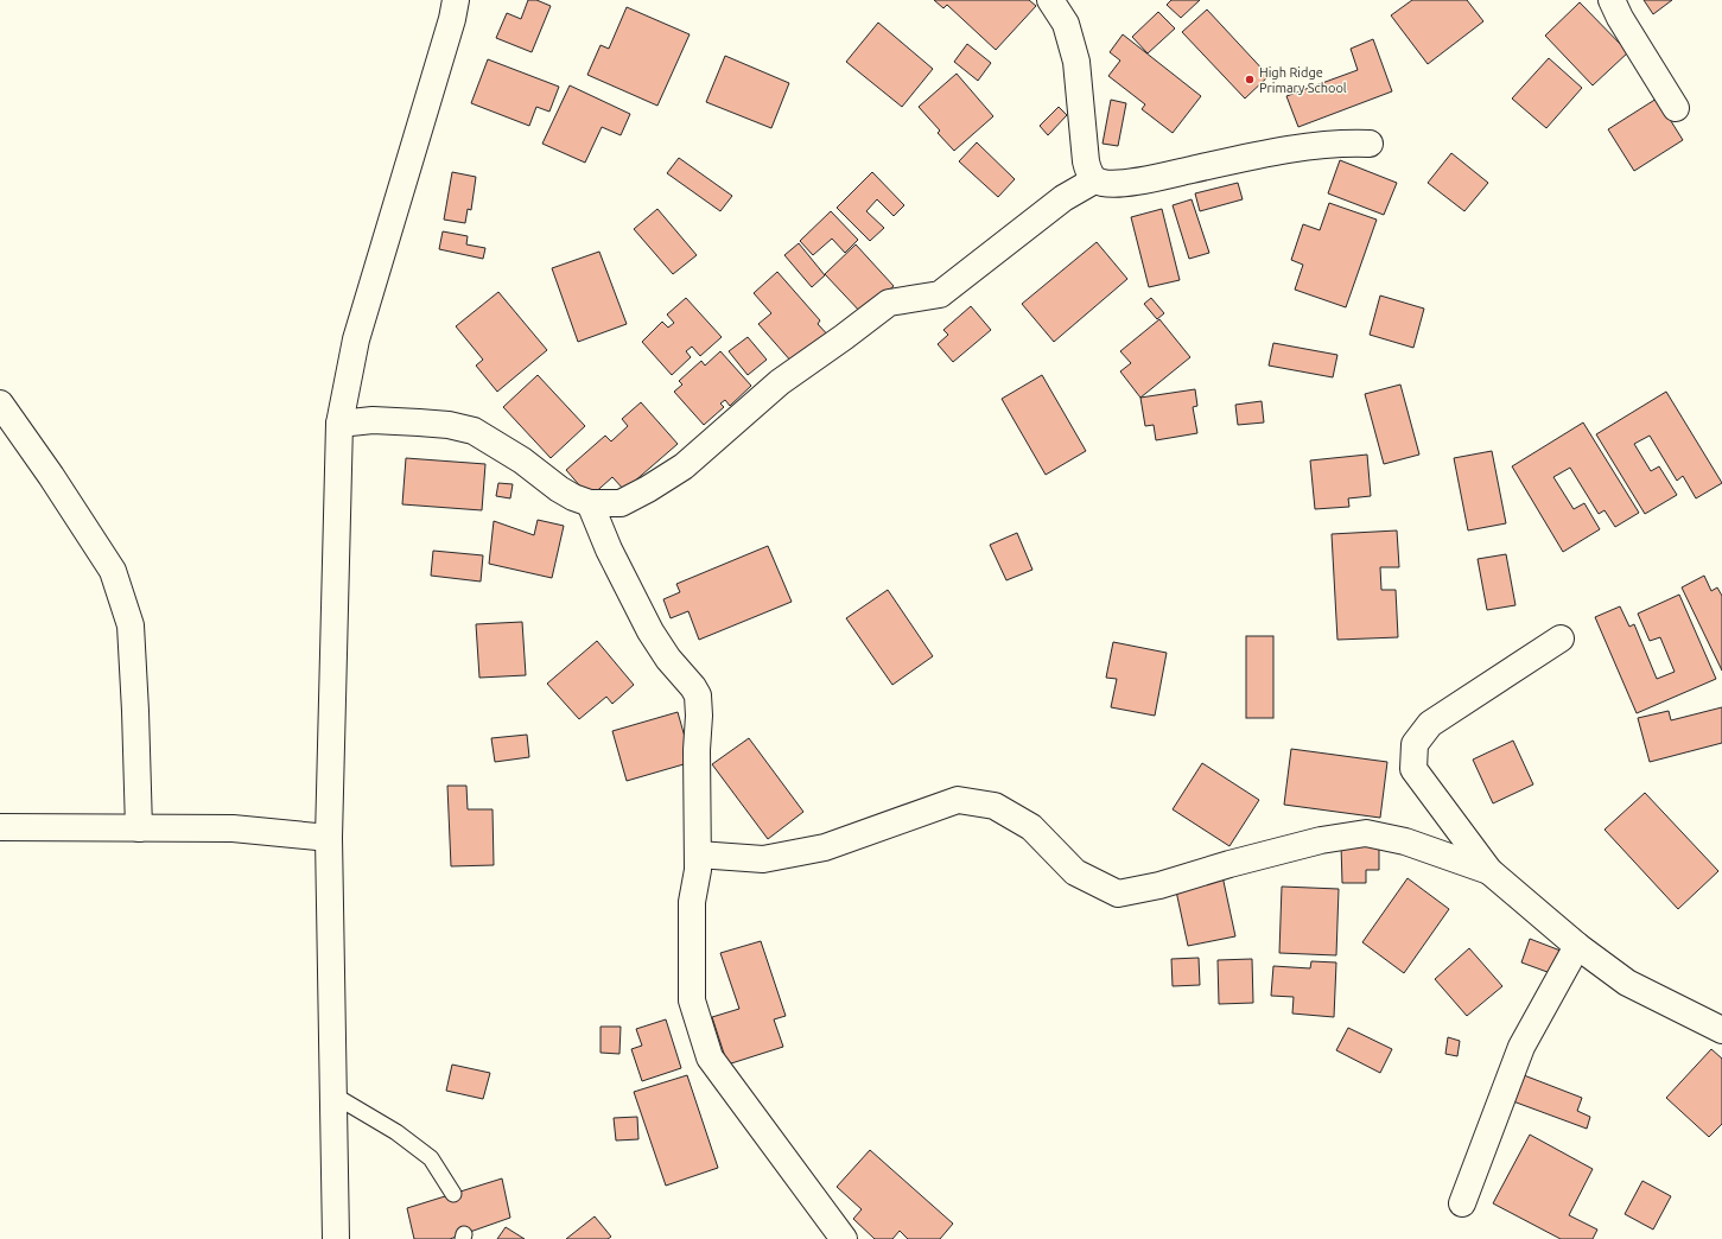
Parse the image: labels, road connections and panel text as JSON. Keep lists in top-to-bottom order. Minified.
{"places":["High Ridge Primary School"]}
